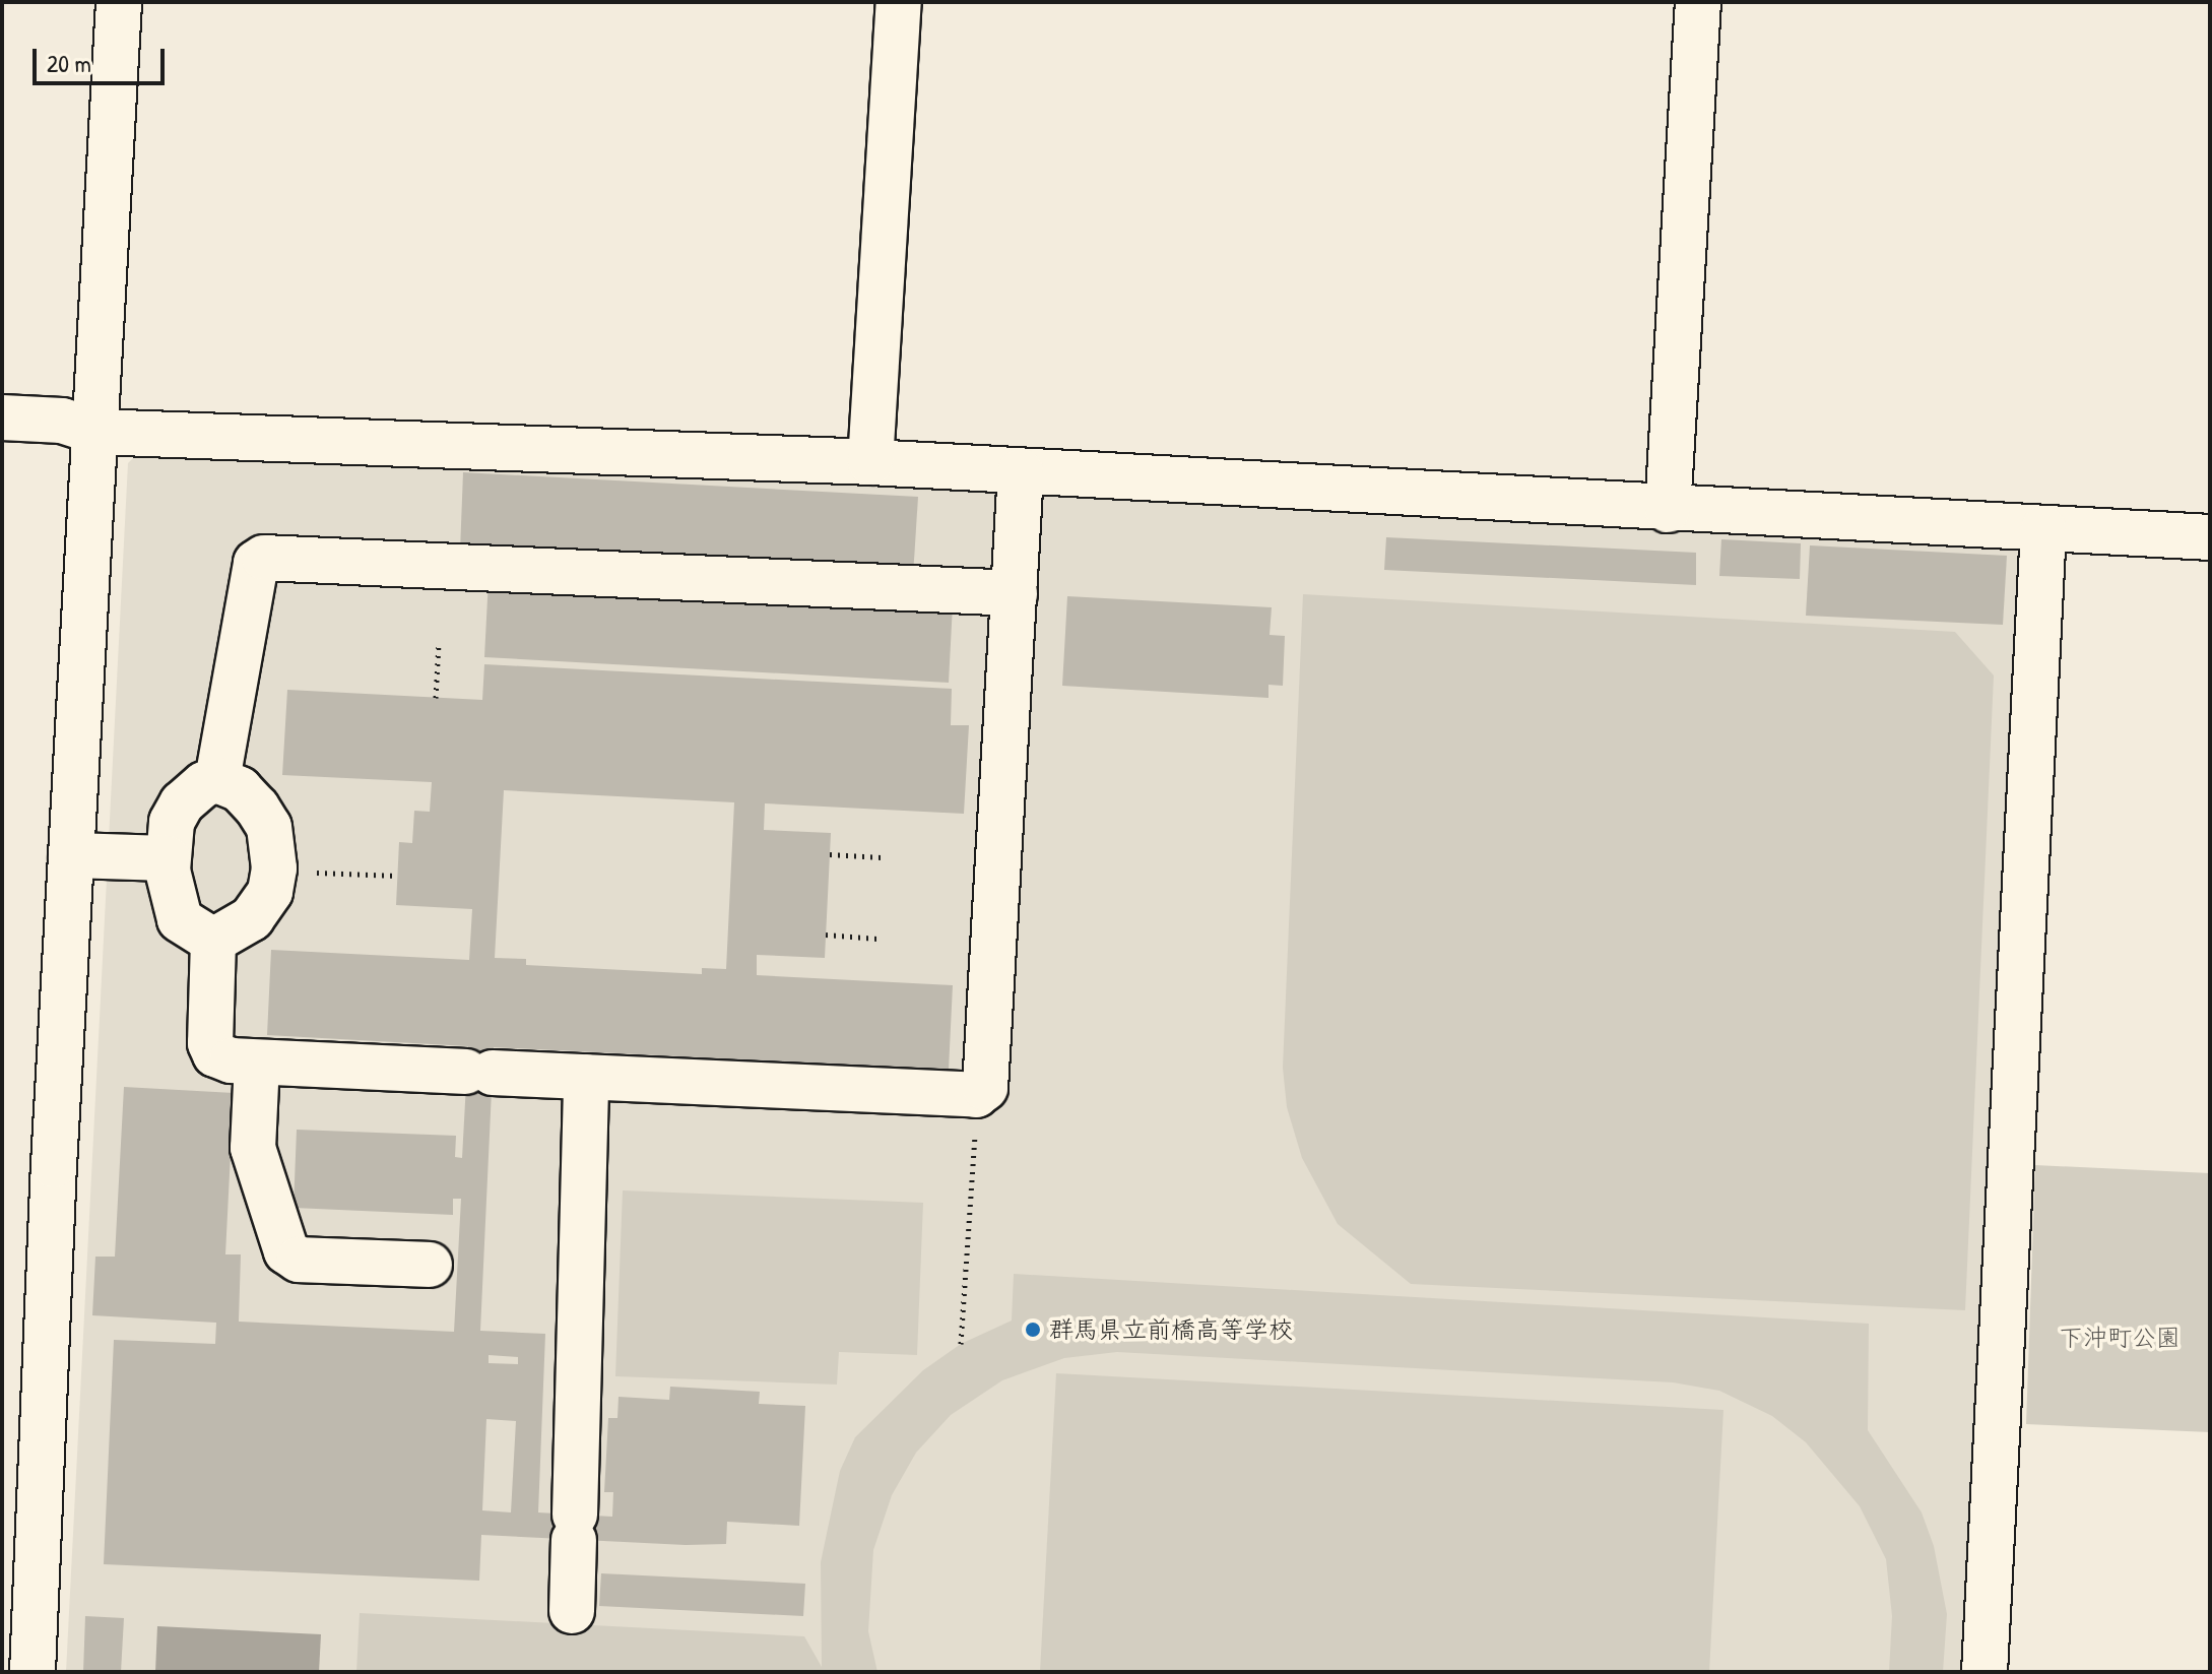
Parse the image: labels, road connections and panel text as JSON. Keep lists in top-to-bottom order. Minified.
{"parks":["下沖町公園"],"places":["群馬県立前橋高等学校"],"scale_bar":"20 m"}
